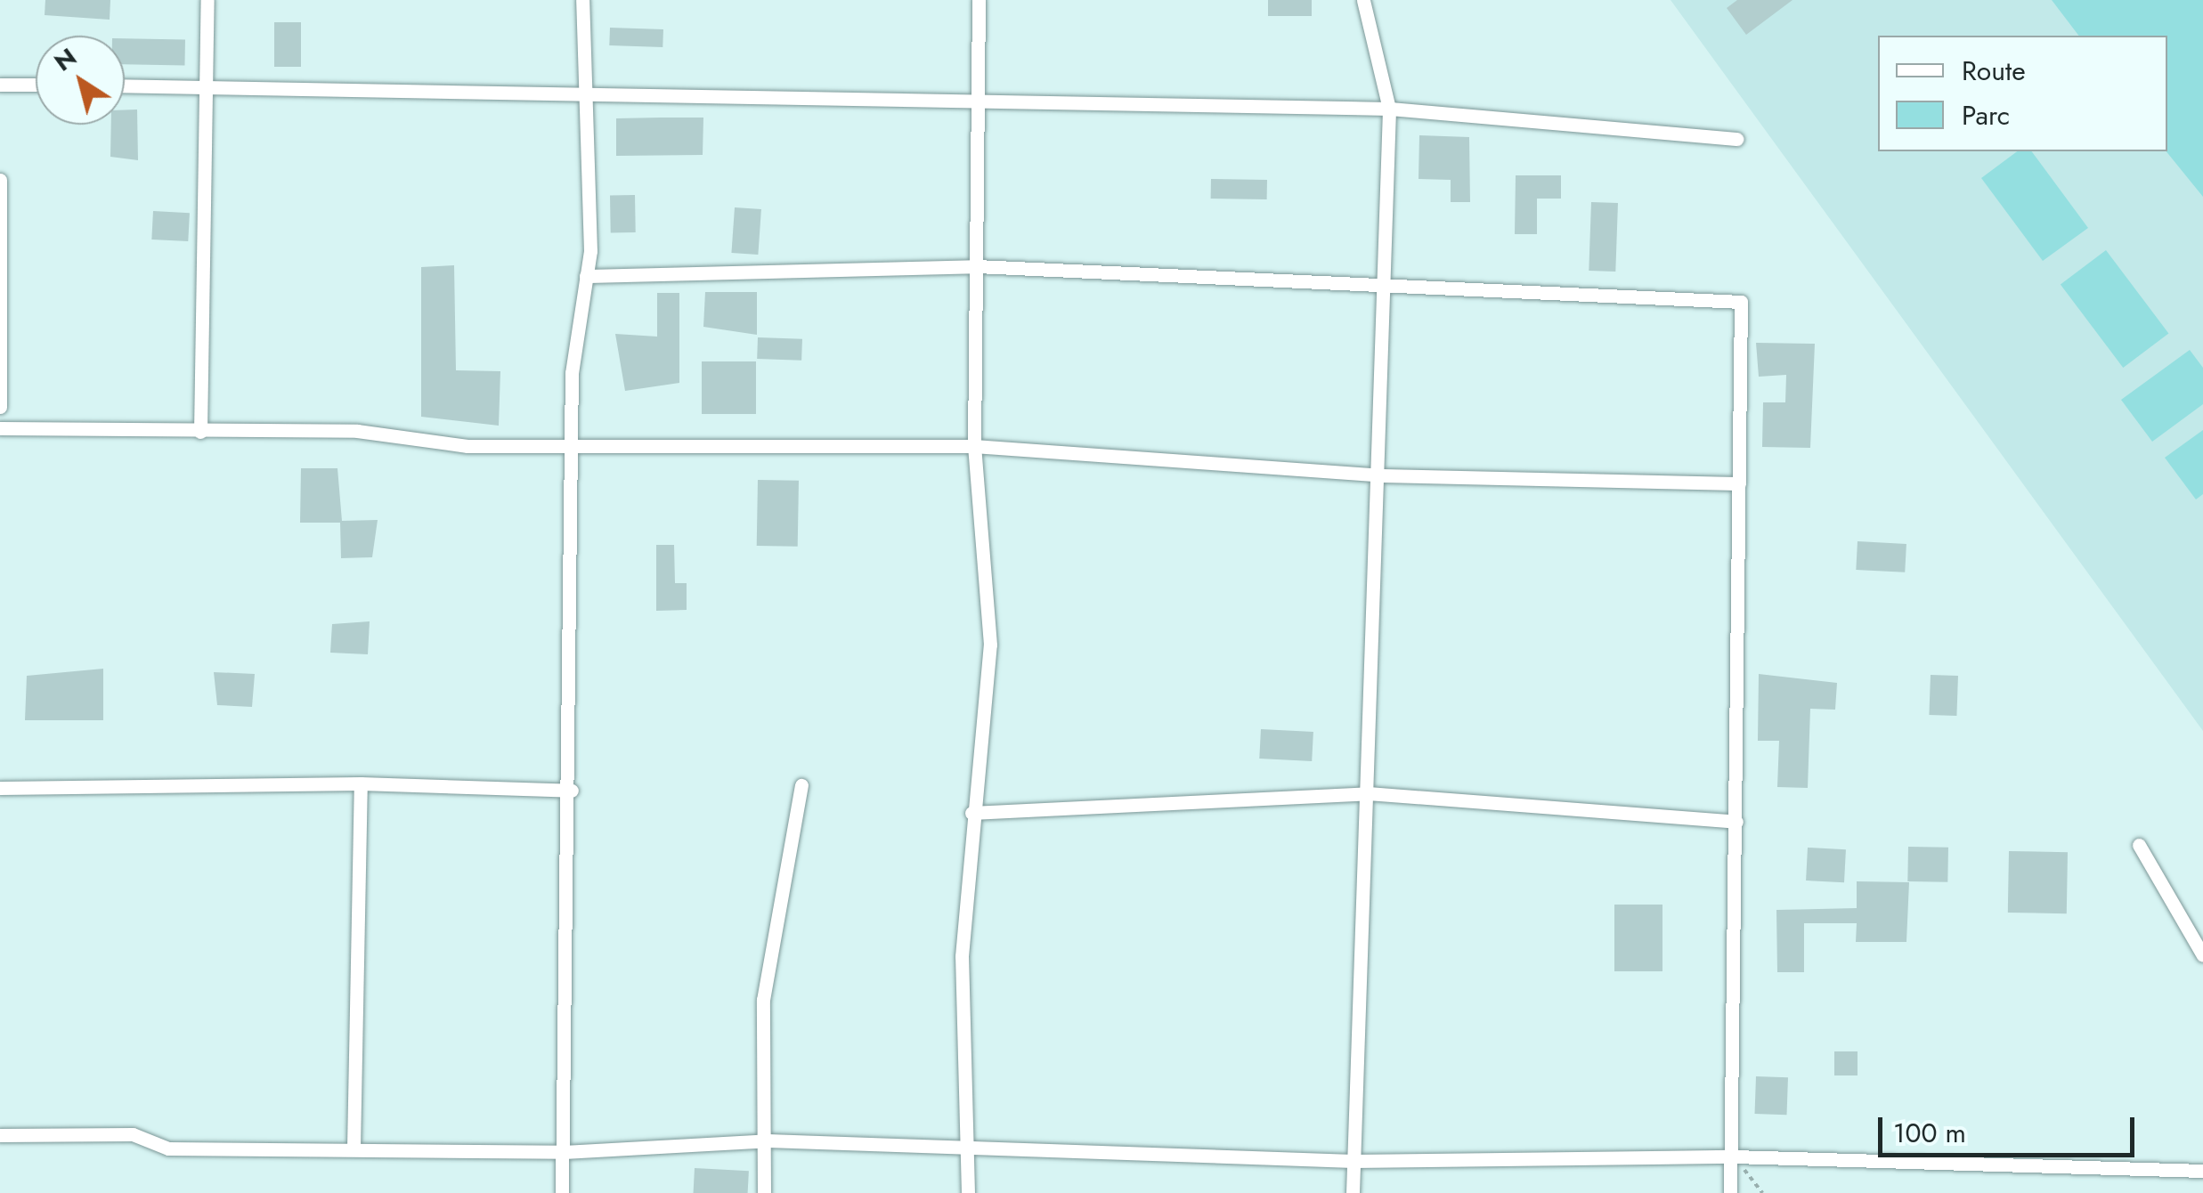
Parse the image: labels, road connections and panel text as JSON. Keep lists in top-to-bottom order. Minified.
{"legend":["Route","Parc"],"scale_bar":"100 m","north":"top left"}
